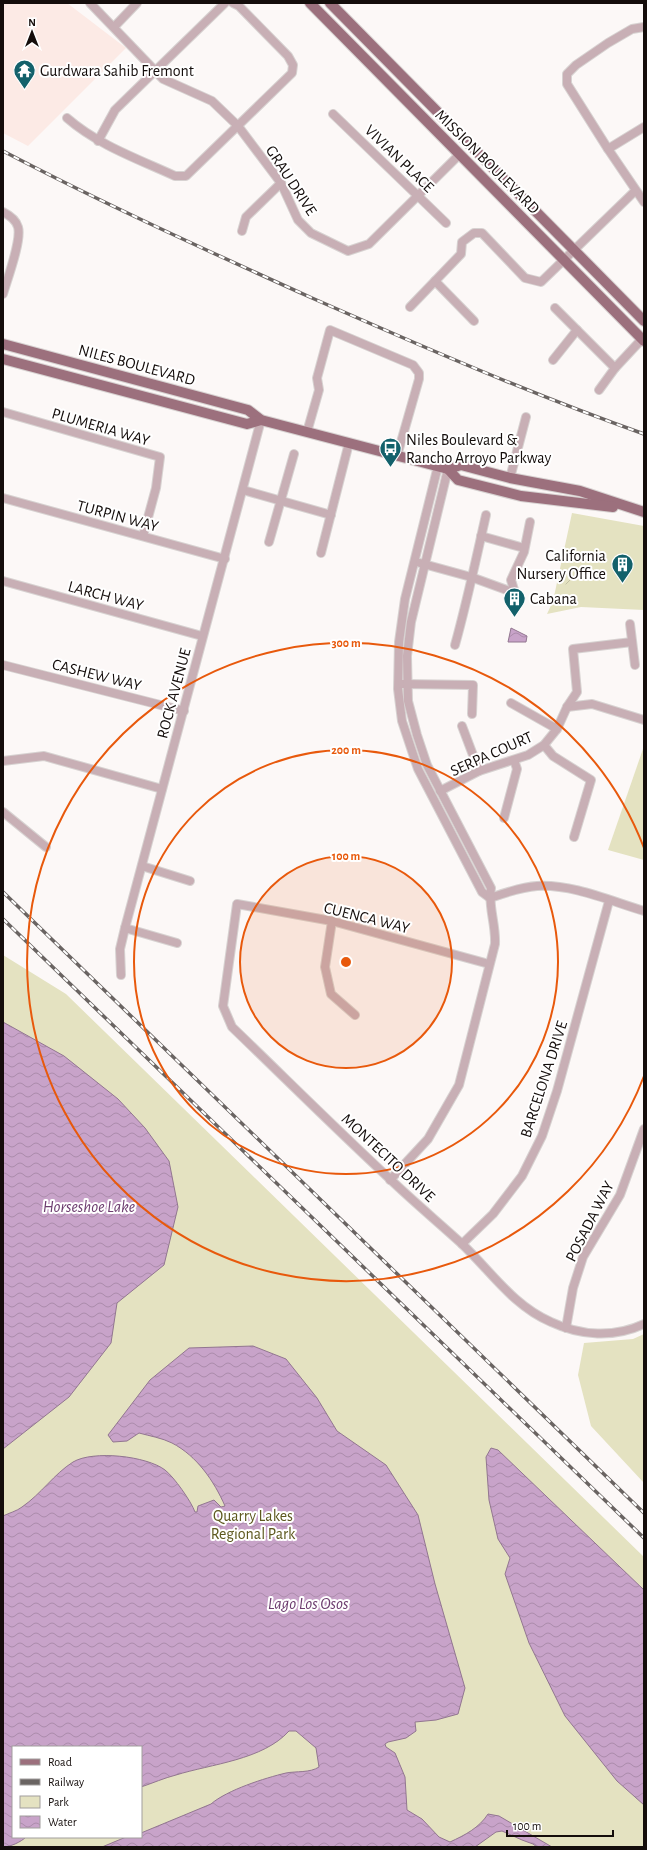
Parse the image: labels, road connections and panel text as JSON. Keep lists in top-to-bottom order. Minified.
{"streets":{"main road":["MISSION BOULEVARD","NILES BOULEVARD"],"street":["VIVIAN PLACE","GRAU DRIVE","PLUMERIA WAY","TURPIN WAY","LARCH WAY","CASHEW WAY","ROCK AVENUE","SERPA COURT","CUENCA WAY","BARCELONA DRIVE","MONTECITO DRIVE","POSADA WAY"]},"crossings":[["VIVIAN PLACE","GRAU DRIVE"],["MISSION BOULEVARD","GRAU DRIVE"],["NILES BOULEVARD","ROCK AVENUE"],["PLUMERIA WAY","TURPIN WAY"],["TURPIN WAY","ROCK AVENUE"],["LARCH WAY","ROCK AVENUE"],["CASHEW WAY","ROCK AVENUE"],["CUENCA WAY","MONTECITO DRIVE"],["BARCELONA DRIVE","MONTECITO DRIVE"],["MONTECITO DRIVE","POSADA WAY"]],"water":["Horseshoe Lake","Lago Los Osos"],"parks":["Quarry Lakes Regional Park"],"places":{"temple":["Gurdwara Sahib Fremont"],"bus stop":["Niles Boulevard & Rancho Arroyo Parkway"],"building":["California Nursery Office","Cabana"]},"legend":["Road","Railway","Park","Water"],"scale_bar":"100 m","north":"top","rings":["300 m","200 m","100 m"]}
